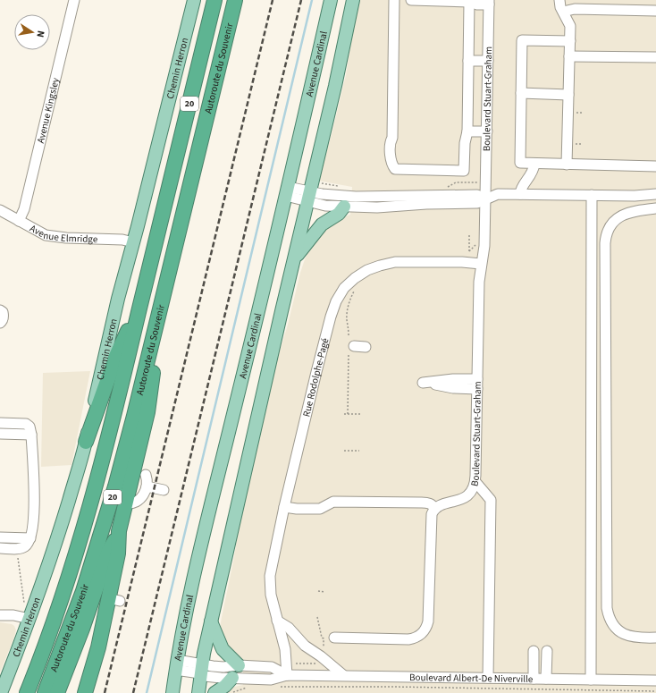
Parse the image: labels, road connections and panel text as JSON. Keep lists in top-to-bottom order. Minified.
{"streets":{"highway":["Autoroute du Souvenir","20"],"main road":["Avenue Cardinal","Chemin Herron"],"street":["Boulevard Stuart-Graham","Avenue Kingsley","Avenue Elmridge","Rue Rodolphe-Pagé","Boulevard Albert-De Niverville"]},"crossings":[["Avenue Cardinal","Boulevard Albert-De Niverville"],["Chemin Herron","Avenue Elmridge"],["Boulevard Stuart-Graham","Rue Rodolphe-Pagé"],["Avenue Kingsley","Avenue Elmridge"],["Rue Rodolphe-Pagé","Boulevard Albert-De Niverville"]],"north":"right"}
